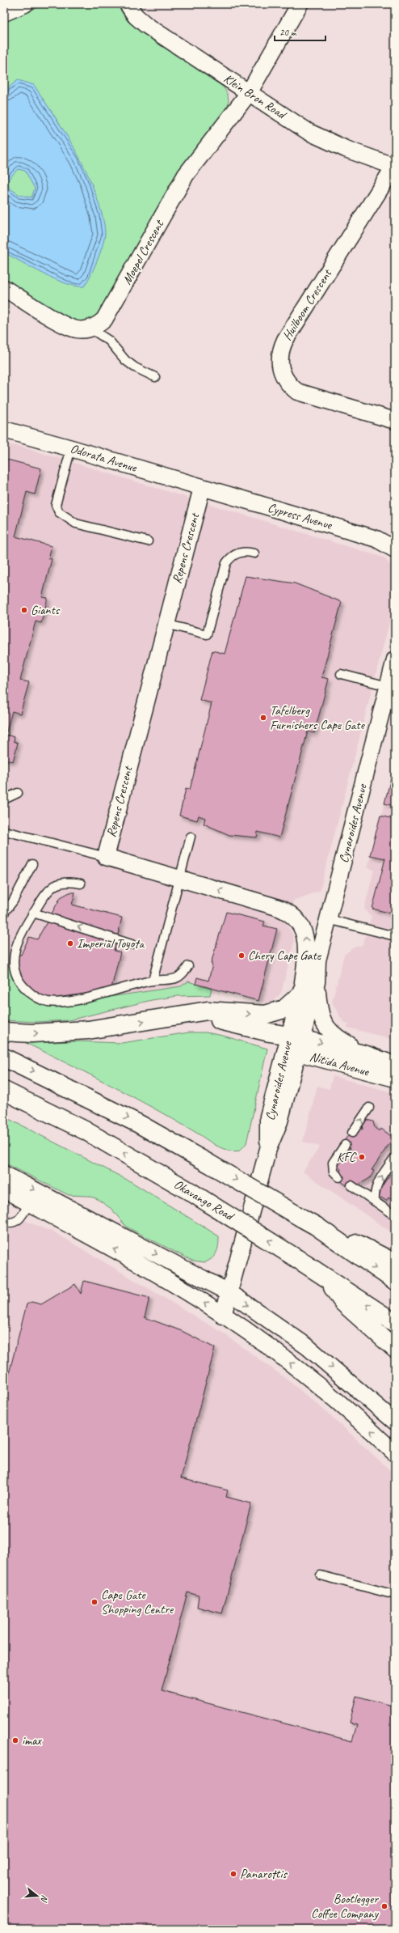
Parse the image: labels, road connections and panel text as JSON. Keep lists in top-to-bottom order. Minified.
{"streets":{"main road":["Okavango Road"],"street":["Klein Bron Road","Moepel Crescent","Huilboom Crescent","Odorata Avenue","Cypress Avenue","Repens Crescent","Cynaroides Avenue","Nitida Avenue"]},"crossings":[["Klein Bron Road","Moepel Crescent"],["Klein Bron Road","Huilboom Crescent"],["Odorata Avenue","Cypress Avenue"],["Odorata Avenue","Repens Crescent"],["Cypress Avenue","Repens Crescent"],["Cynaroides Avenue","Nitida Avenue"]],"places":["Giants","Tafelberg Furnishers Cape Gate","Imperial Toyota","Chery Cape Gate","KFC","Cape Gate Shopping Centre","imax","Panarottis","Bootlegger Coffee Company"],"scale_bar":"20 m","north":"right"}
